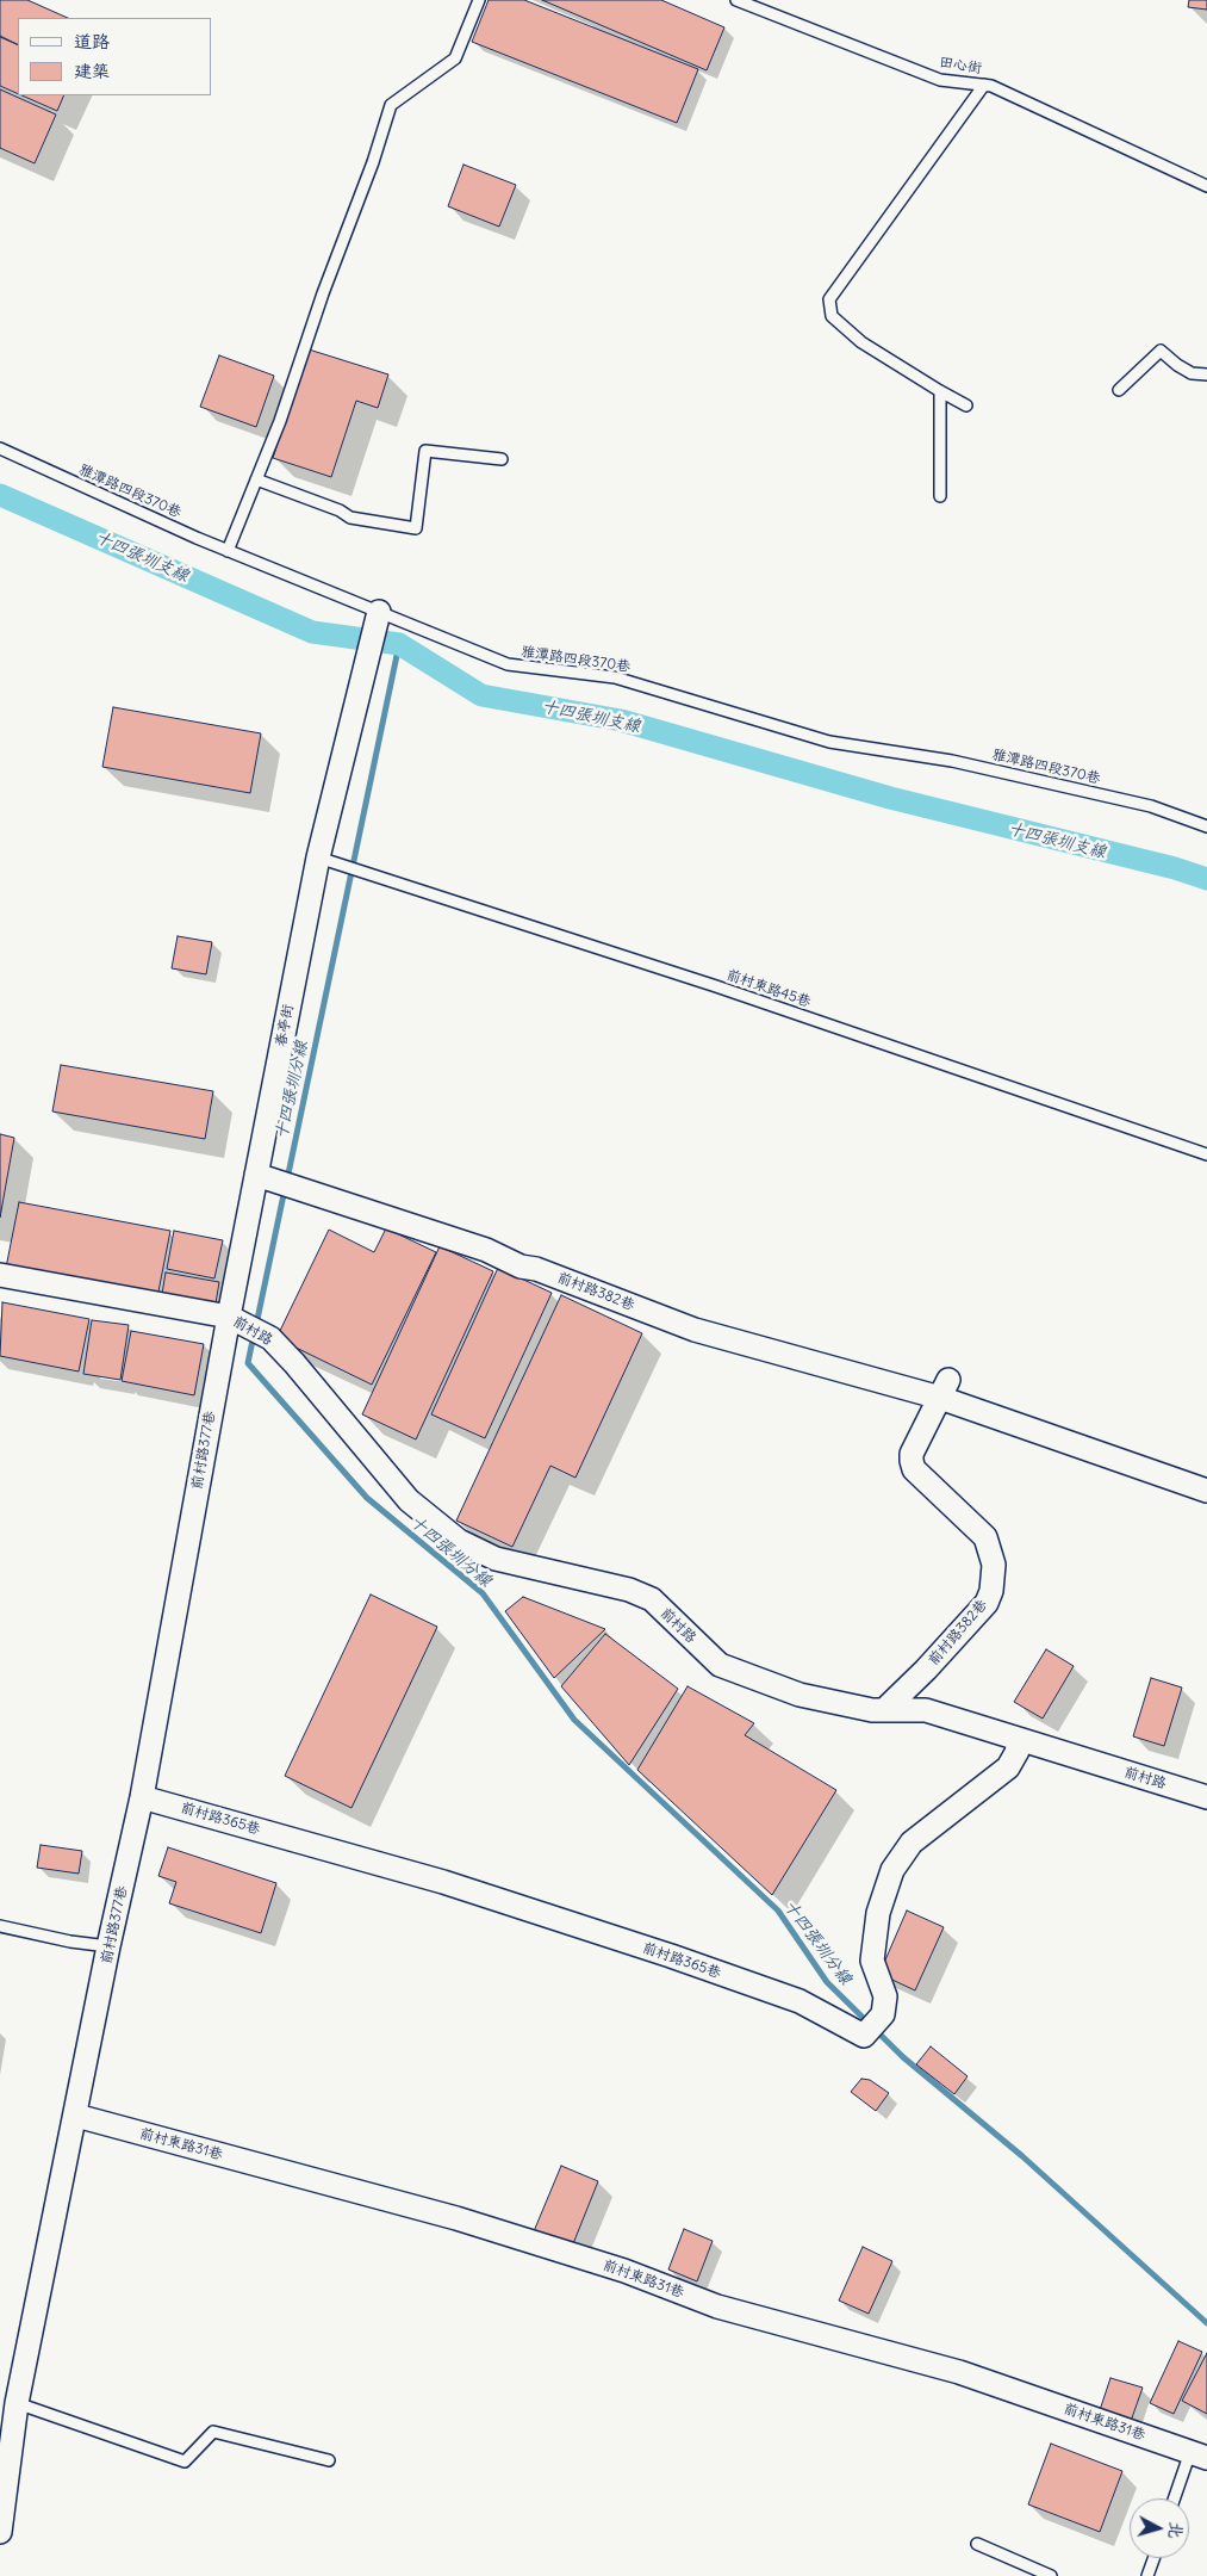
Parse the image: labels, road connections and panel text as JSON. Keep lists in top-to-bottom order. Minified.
{"streets":{"street":["春亭街","前村路382巷","前村路","前村路377巷","前村路365巷","前村東路31巷"],"lane":["田心街","雅潭路四段370巷","前村東路45巷"]},"crossings":[["雅潭路四段370巷","春亭街"],["前村東路45巷","春亭街"],["春亭街","前村路382巷"],["春亭街","前村路"],["春亭街","前村路377巷"],["前村路382巷","前村路"],["前村路","前村路377巷"],["前村路","前村路365巷"],["前村路377巷","前村路365巷"],["前村路377巷","前村東路31巷"]],"water":["十四張圳支線","十四張圳分線"],"legend":["道路","建築"],"north":"right"}
